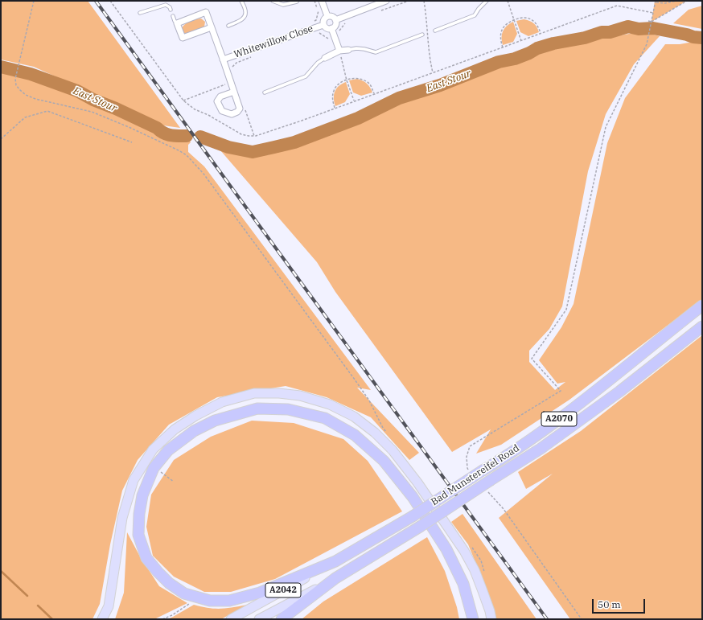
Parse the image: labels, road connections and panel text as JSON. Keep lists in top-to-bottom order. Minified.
{"streets":{"highway":["A2070","Bad Munstereifel Road"],"main road":["A2042"],"street":["Whitewillow Close"]},"water":["East Stour"],"scale_bar":"50 m"}
